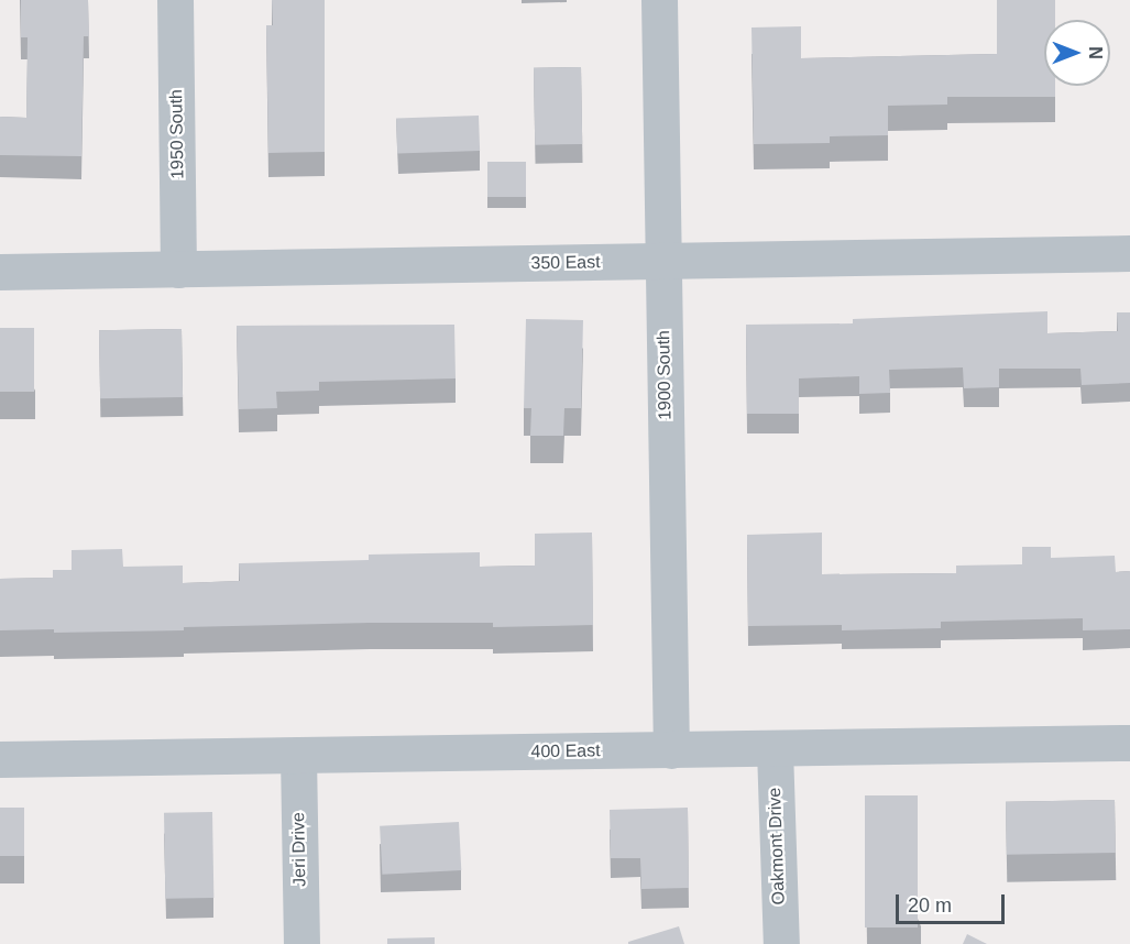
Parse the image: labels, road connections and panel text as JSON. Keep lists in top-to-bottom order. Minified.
{"streets":{"street":["1950 South","350 East","1900 South","400 East","Oakmont Drive","Jeri Drive"]},"crossings":[["1950 South","350 East"],["350 East","1900 South"],["1900 South","400 East"],["400 East","Oakmont Drive"],["400 East","Jeri Drive"]],"scale_bar":"20 m","north":"right"}
